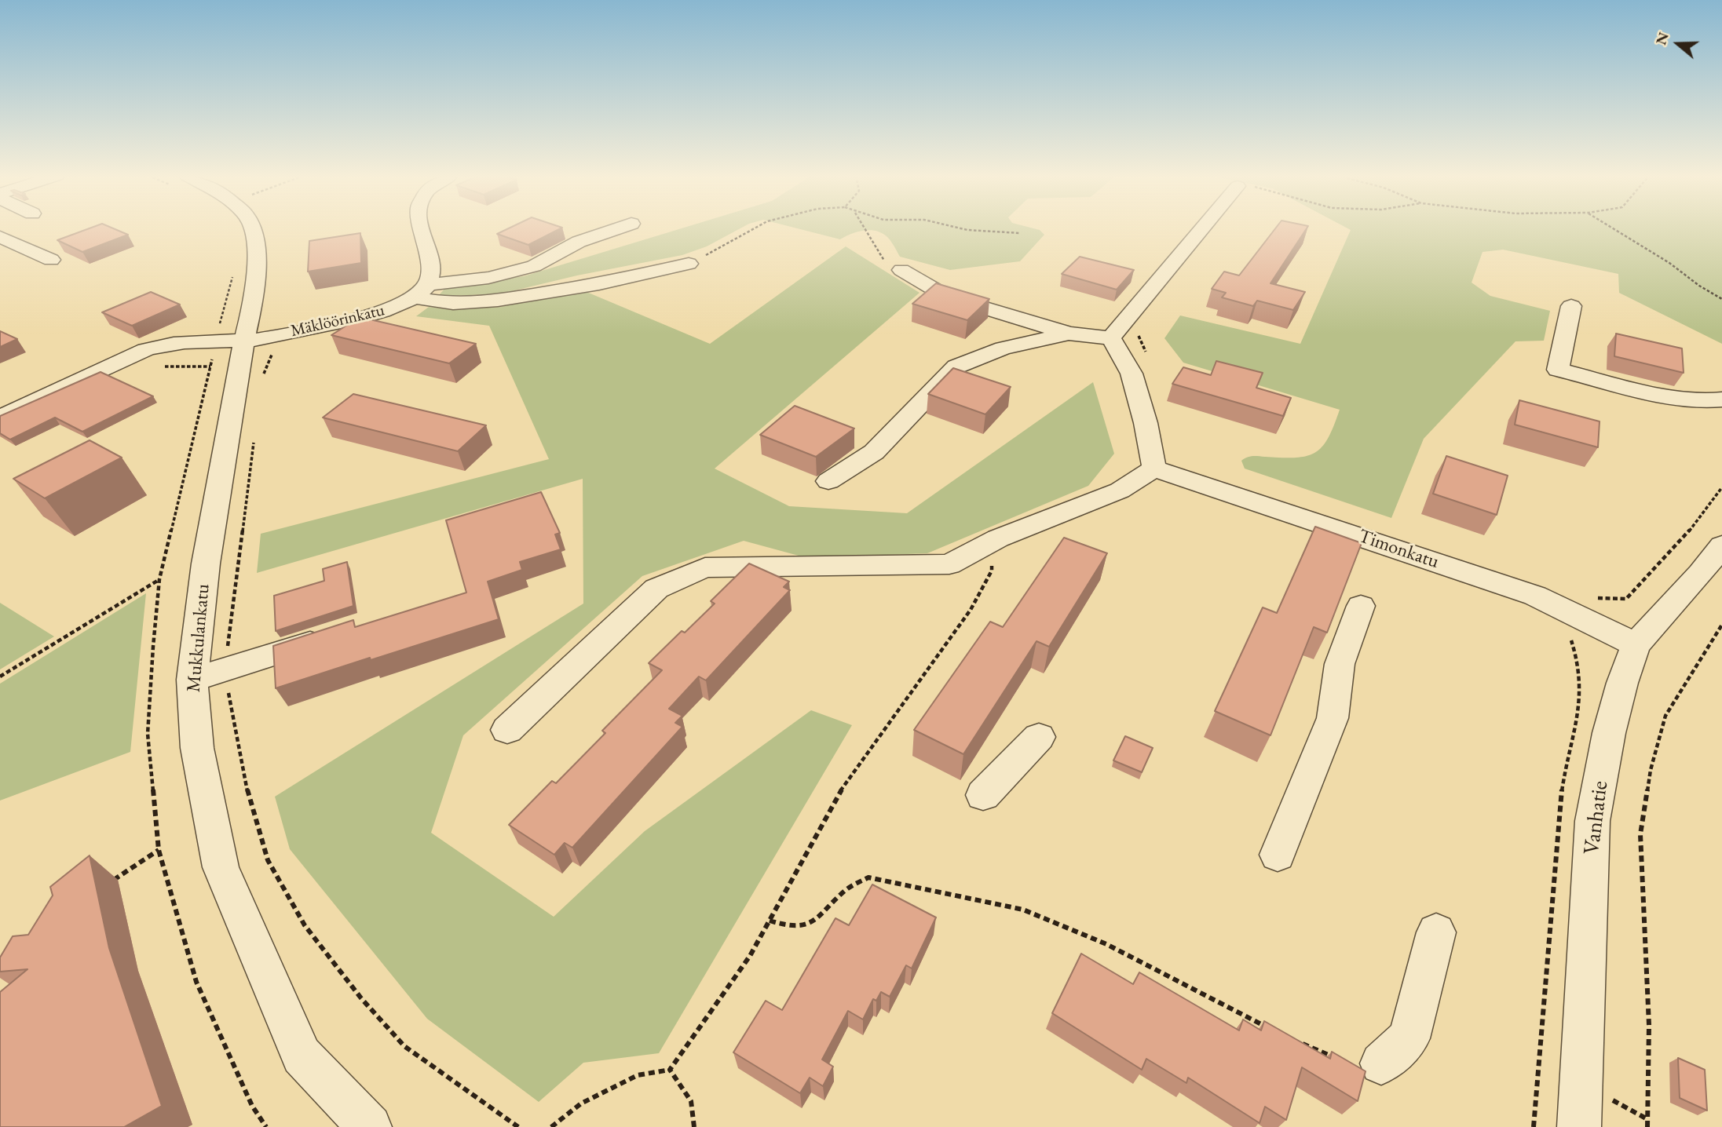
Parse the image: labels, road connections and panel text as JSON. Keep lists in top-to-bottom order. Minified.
{"streets":{"street":["Mäklöörinkatu","Timonkatu","Mukkulankatu","Vanhatie"]},"crossings":[["Mäklöörinkatu","Mukkulankatu"],["Timonkatu","Vanhatie"]],"north":"left"}
